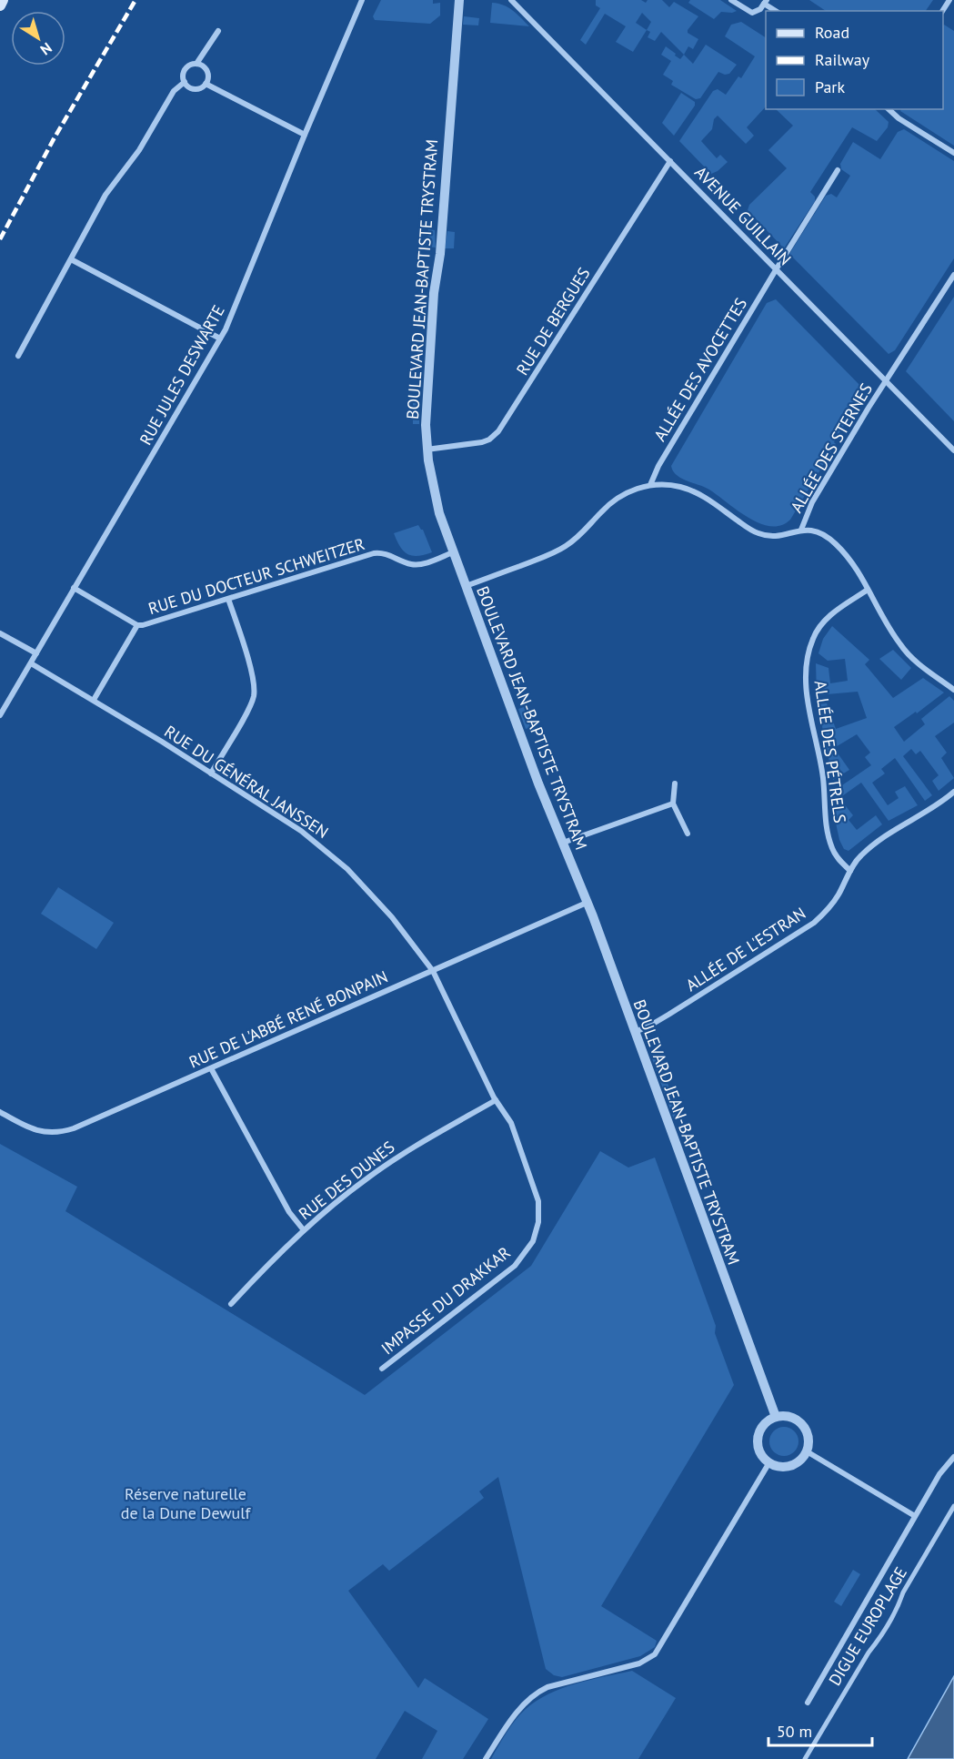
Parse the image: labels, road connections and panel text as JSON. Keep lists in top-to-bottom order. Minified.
{"streets":{"street":["AVENUE GUILLAIN","BOULEVARD JEAN-BAPTISTE TRYSTRAM","RUE DE BERGUES","ALLÉE DES AVOCETTES","RUE JULES DESWARTE","ALLÉE DES STERNES","RUE DU DOCTEUR SCHWEITZER","ALLÉE DES PÉTRELS","RUE DU GÉNÉRAL JANSSEN","ALLÉE DE L'ESTRAN","RUE DE L'ABBÉ RENÉ BONPAIN","RUE DES DUNES","IMPASSE DU DRAKKAR","DIGUE EUROPLAGE"]},"crossings":[["AVENUE GUILLAIN","RUE DE BERGUES"],["AVENUE GUILLAIN","ALLÉE DES AVOCETTES"],["AVENUE GUILLAIN","ALLÉE DES STERNES"],["BOULEVARD JEAN-BAPTISTE TRYSTRAM","RUE DE BERGUES"],["BOULEVARD JEAN-BAPTISTE TRYSTRAM","RUE DU DOCTEUR SCHWEITZER"],["BOULEVARD JEAN-BAPTISTE TRYSTRAM","ALLÉE DE L'ESTRAN"],["BOULEVARD JEAN-BAPTISTE TRYSTRAM","RUE DE L'ABBÉ RENÉ BONPAIN"],["RUE JULES DESWARTE","RUE DU DOCTEUR SCHWEITZER"],["RUE JULES DESWARTE","RUE DU GÉNÉRAL JANSSEN"],["ALLÉE DES PÉTRELS","ALLÉE DE L'ESTRAN"],["RUE DU GÉNÉRAL JANSSEN","RUE DE L'ABBÉ RENÉ BONPAIN"],["RUE DU GÉNÉRAL JANSSEN","RUE DES DUNES"],["RUE DU GÉNÉRAL JANSSEN","IMPASSE DU DRAKKAR"],["RUE DES DUNES","IMPASSE DU DRAKKAR"]],"parks":["Réserve naturelle de la Dune Dewulf"],"legend":["Road","Railway","Park"],"scale_bar":"50 m","north":"bottom right"}
